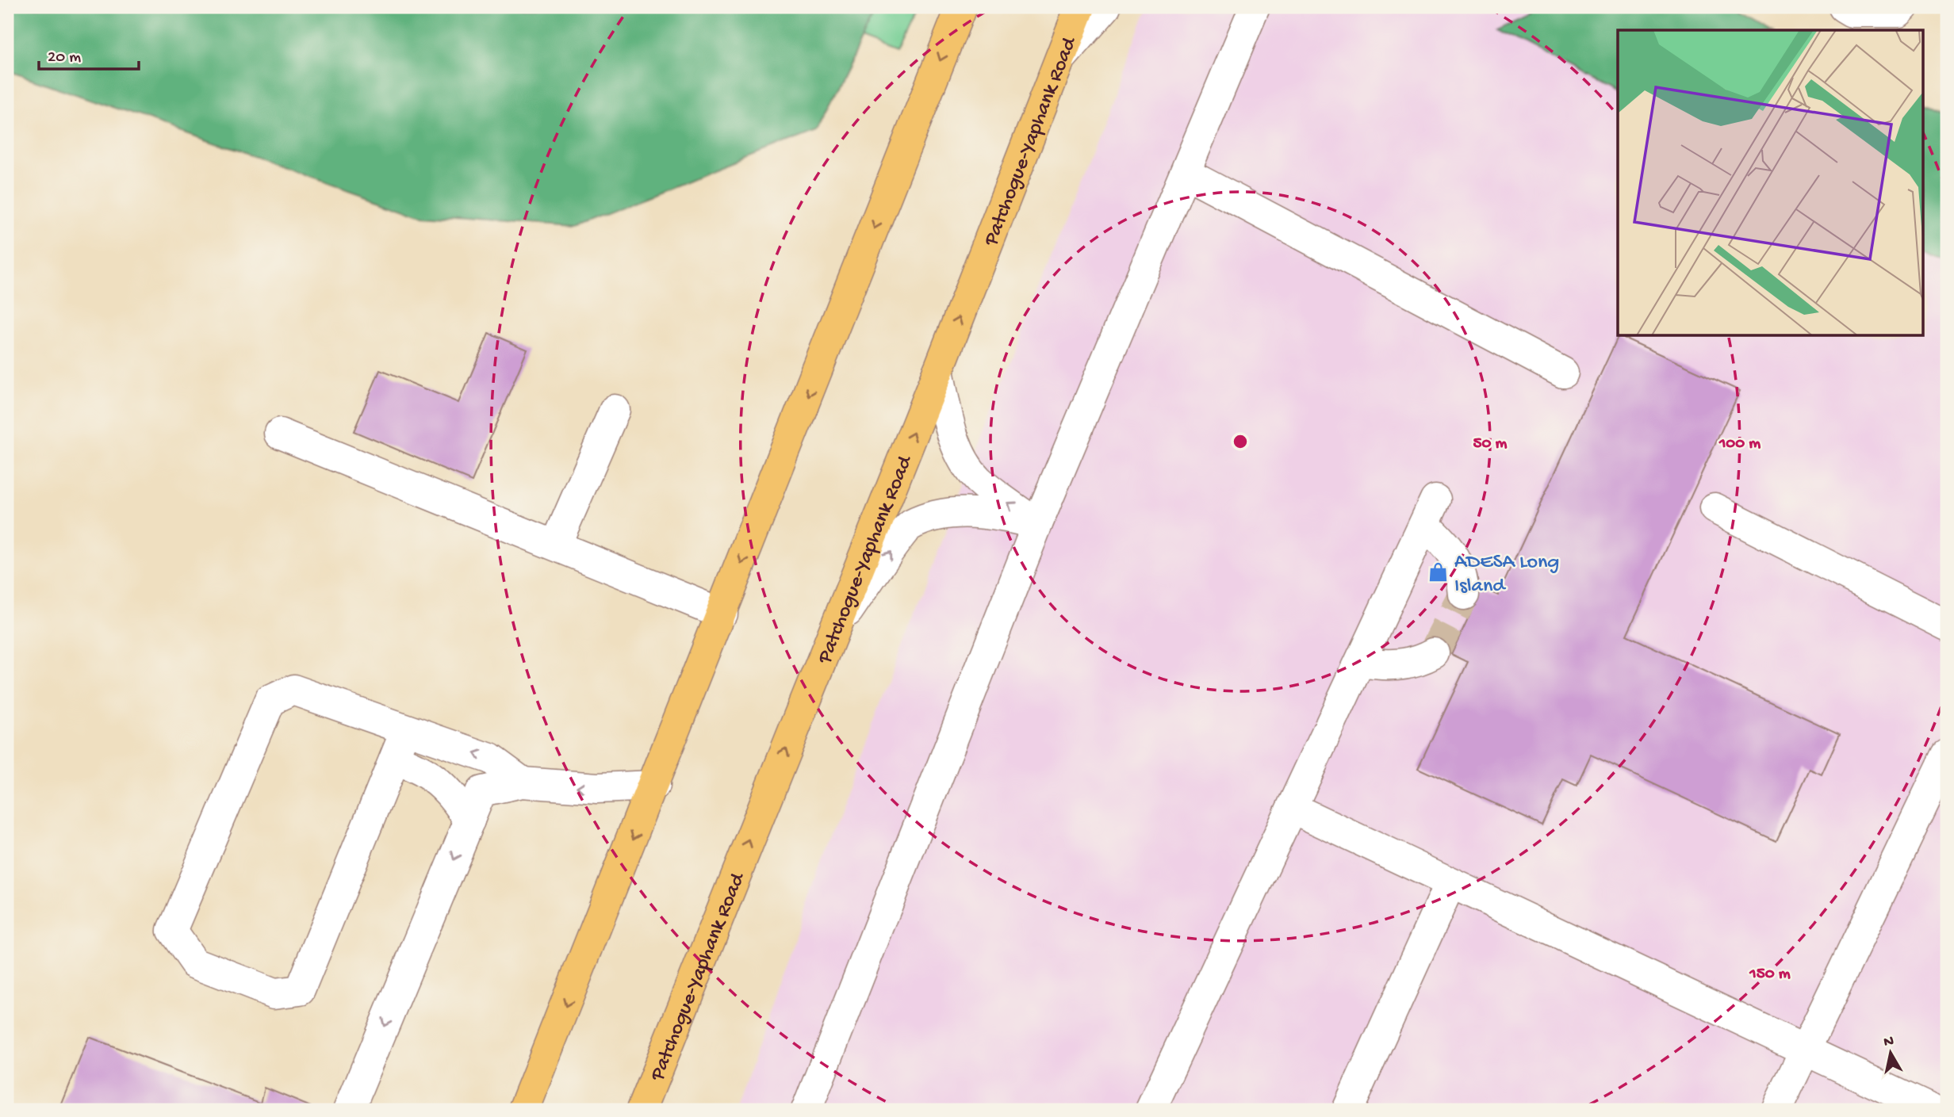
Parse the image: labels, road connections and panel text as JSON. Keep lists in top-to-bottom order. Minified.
{"streets":{"main road":["Patchogue-Yaphank Road"]},"places":{"shop":["ADESA Long Island"]},"scale_bar":"20 m","north":"top","rings":["50 m","100 m","150 m"]}
